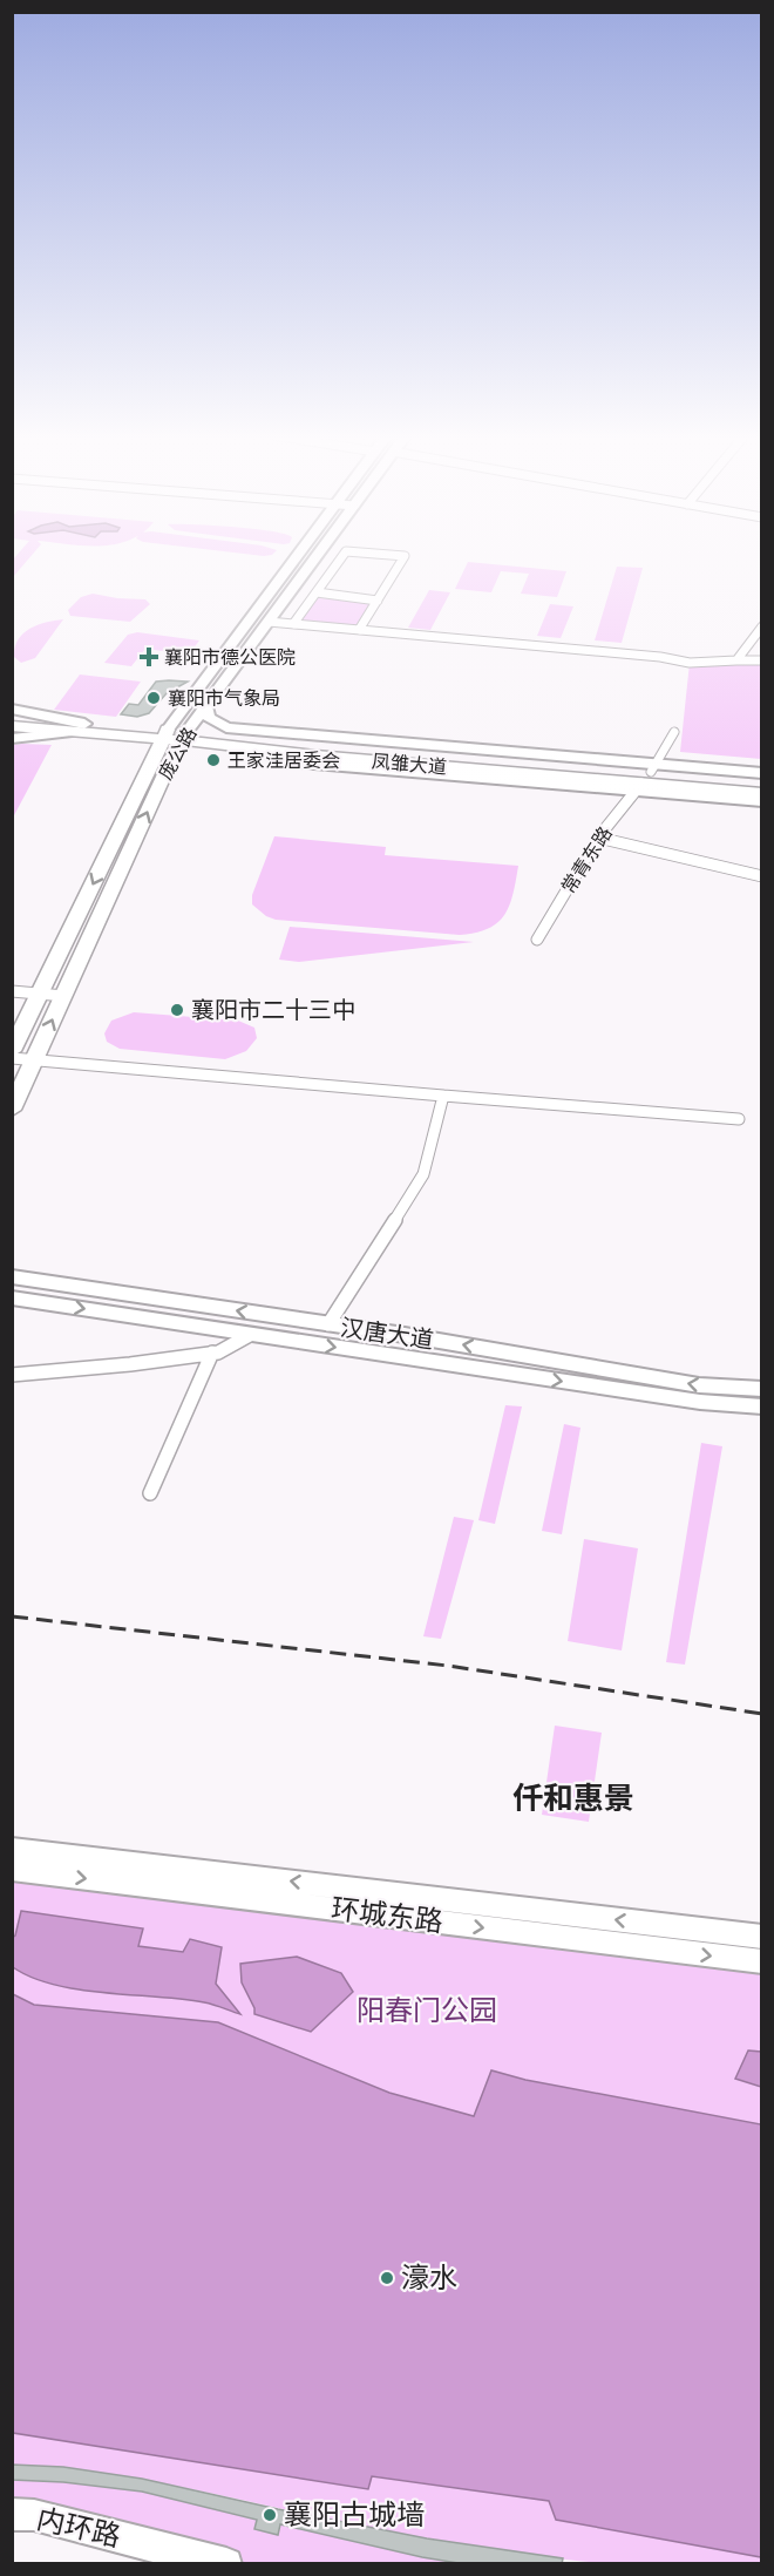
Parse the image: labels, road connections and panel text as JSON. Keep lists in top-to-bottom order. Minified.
{"streets":{"main road":["庞公路","凤雏大道","汉唐大道","环城东路","内环路"],"street":["常青东路"]},"crossings":[["庞公路","凤雏大道"],["凤雏大道","常青东路"]],"districts":["仟和惠景"],"parks":["阳春门公园"],"places":{"health":["襄阳市德公医院"],"other":["襄阳市气象局","王家洼居委会","襄阳市二十三中","濠水","襄阳古城墙"]}}
